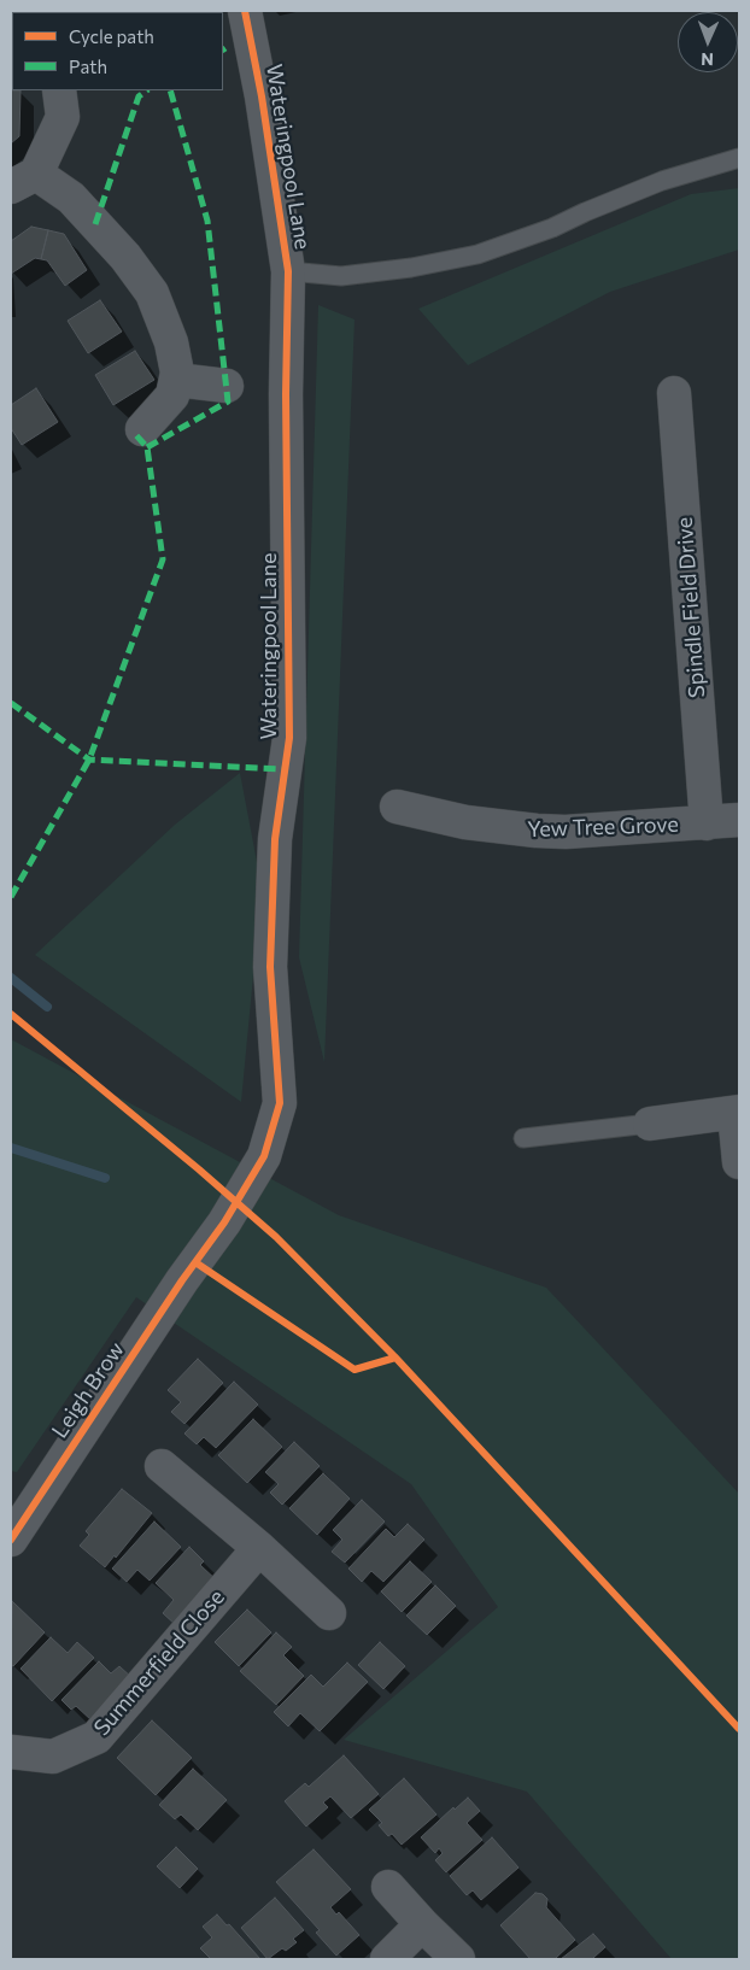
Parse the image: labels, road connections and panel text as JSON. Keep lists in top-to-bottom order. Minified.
{"streets":{"street":["Wateringpool Lane","Spindle Field Drive","Yew Tree Grove","Leigh Brow","Summerfield Close"]},"crossings":[["Wateringpool Lane","Leigh Brow"],["Spindle Field Drive","Yew Tree Grove"]],"legend":["Cycle path","Path"],"north":"bottom"}
